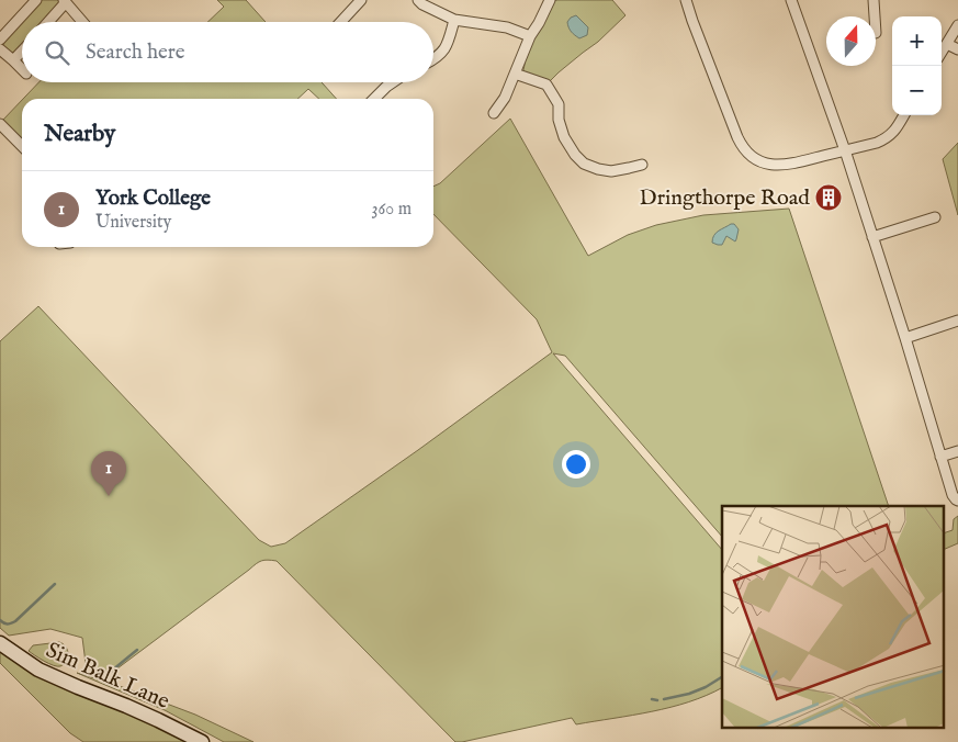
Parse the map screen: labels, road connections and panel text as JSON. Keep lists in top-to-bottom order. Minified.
{"streets":{"street":["Sim Balk Lane"]},"places":{"building":["Dringthorpe Road"]},"north":"top","page":{"map_buttons":["+","−"],"search":"Search here","heading":"Nearby","list":[{"mark":"1","name":"York College","note":"University","value":"360 m"}],"pins":"1"}}
